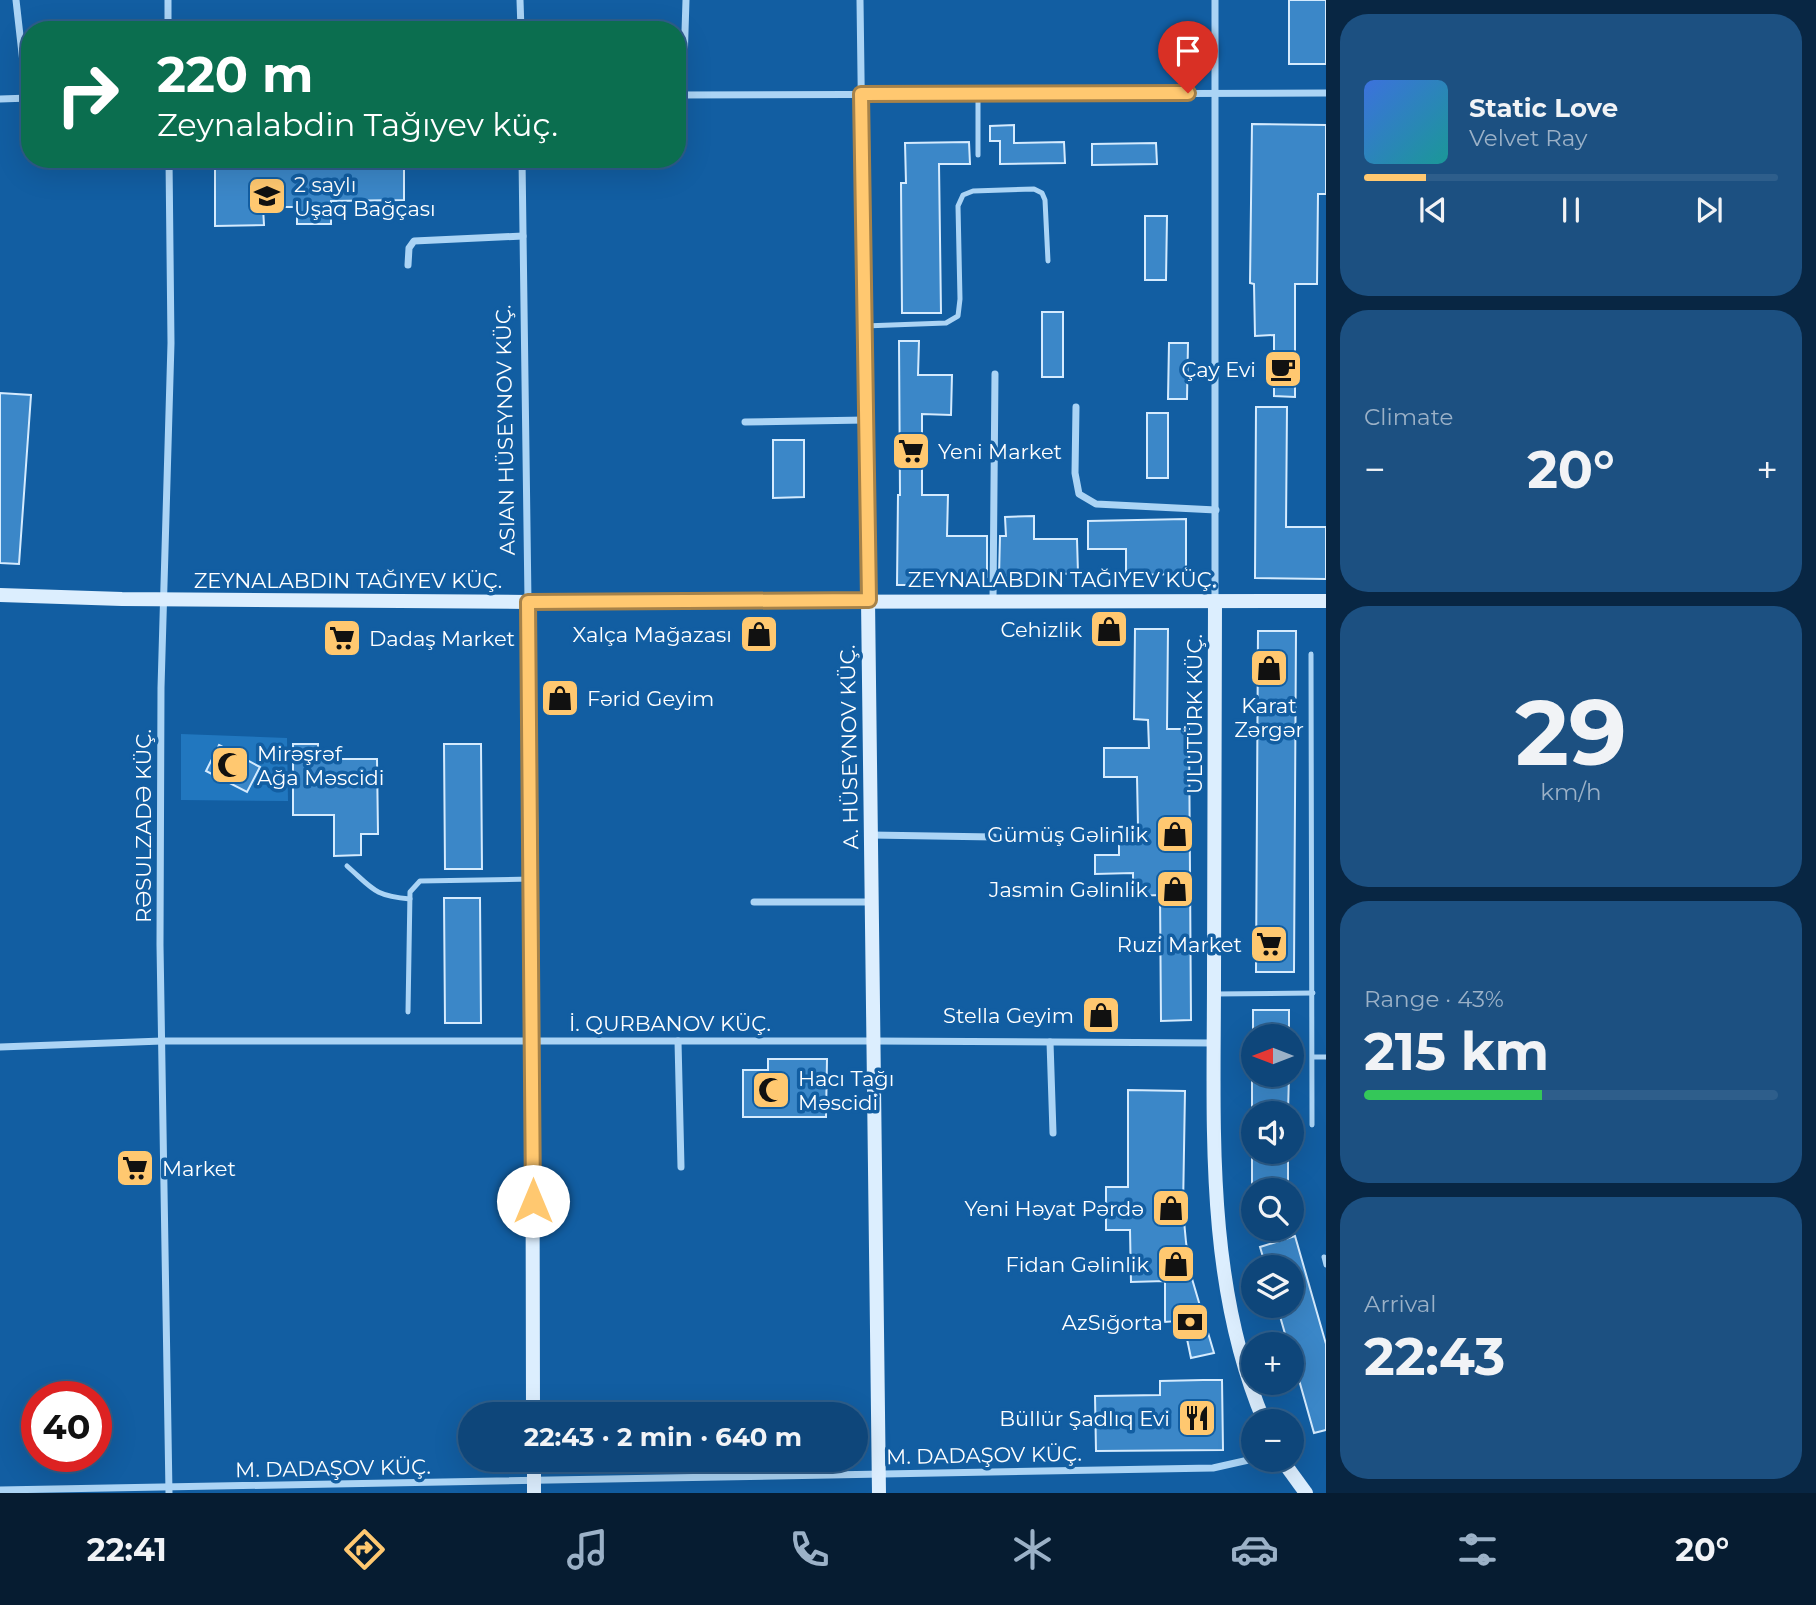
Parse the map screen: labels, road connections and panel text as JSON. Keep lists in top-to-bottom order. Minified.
{"streets":{"street":["ASIAN HÜSEYNOV KÜÇ.","ULUTÜRK KÜÇ.","A. HÜSEYNOV KÜÇ.","RƏSULZADƏ KÜÇ.","İ. QURBANOV KÜÇ.","M. DADAŞOV KÜÇ."]},"crossings":[["ASIAN HÜSEYNOV KÜÇ.","İ. QURBANOV KÜÇ."],["ULUTÜRK KÜÇ.","İ. QURBANOV KÜÇ."],["A. HÜSEYNOV KÜÇ.","İ. QURBANOV KÜÇ."],["A. HÜSEYNOV KÜÇ.","M. DADAŞOV KÜÇ."],["RƏSULZADƏ KÜÇ.","İ. QURBANOV KÜÇ."],["RƏSULZADƏ KÜÇ.","M. DADAŞOV KÜÇ."]],"places":{"school or university":["2 saylı Uşaq Bağçası"],"cafe":["Çay Evi"],"supermarket":["Yeni Market","Dadaş Market","Ruzi Market","Market"],"shop":["Cehizlik","Xalça Mağazası","Karat Zərgər","Fərid Geyim","Gümüş Gəlinlik","Jasmin Gəlinlik","Stella Geyim","Yeni Həyat Pərdə","Fidan Gəlinlik"],"mosque":["Mirəşrəf Ağa Məscidi","Hacı Tağı Məscidi"],"bank":["AzSığorta"],"restaurant":["Büllür Şadlıq Evi"]},"north":"left","page":{"turn":["220 m","Zeynalabdin Tağıyev küç."],"song":["Static Love","Velvet Ray"],"tile":["Climate",["29","km/h"],["Range · 43%","215 km"],["Arrival","22:43"]],"heat":["−","20°","+"],"map_buttons":["+","−"],"limit":"40","trip":"22:43 · 2 min · 640 m","tabs":["22:41","20°"]}}
